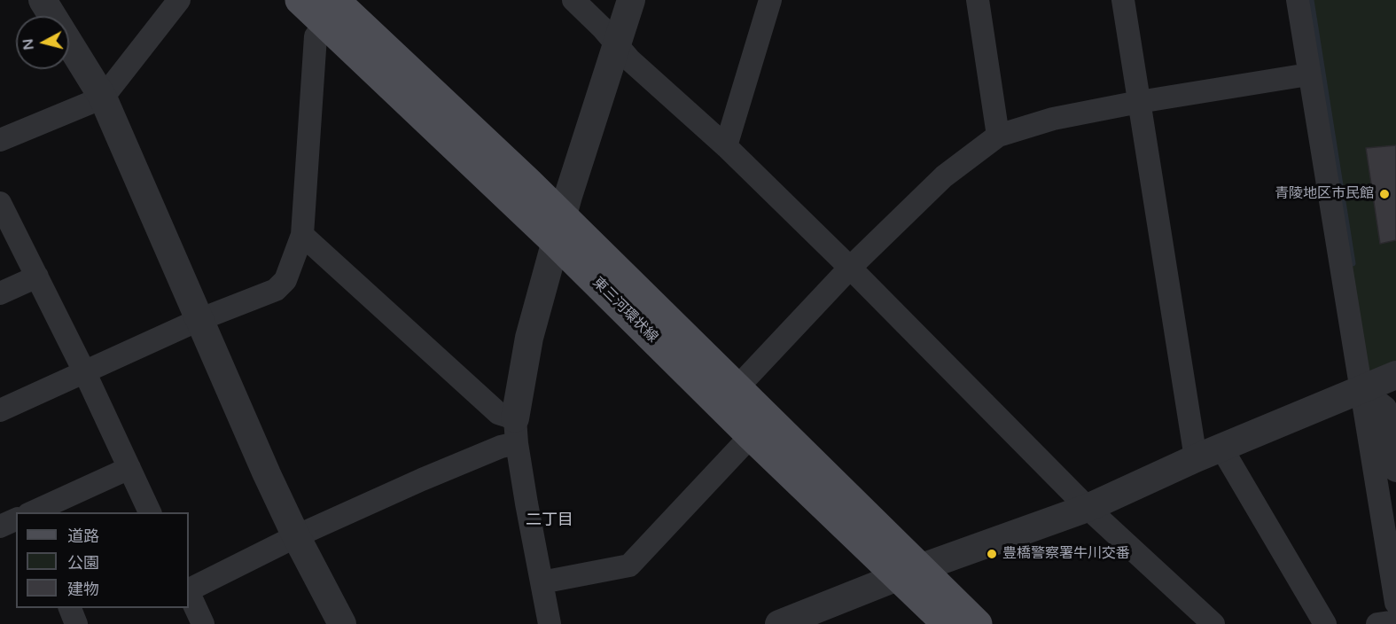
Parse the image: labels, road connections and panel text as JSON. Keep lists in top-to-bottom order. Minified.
{"streets":{"main road":["東三河環状線"]},"districts":["二丁目"],"places":["青陵地区市民館","豊橋警察署牛川交番"],"legend":["道路","公園","建物"],"north":"left"}
